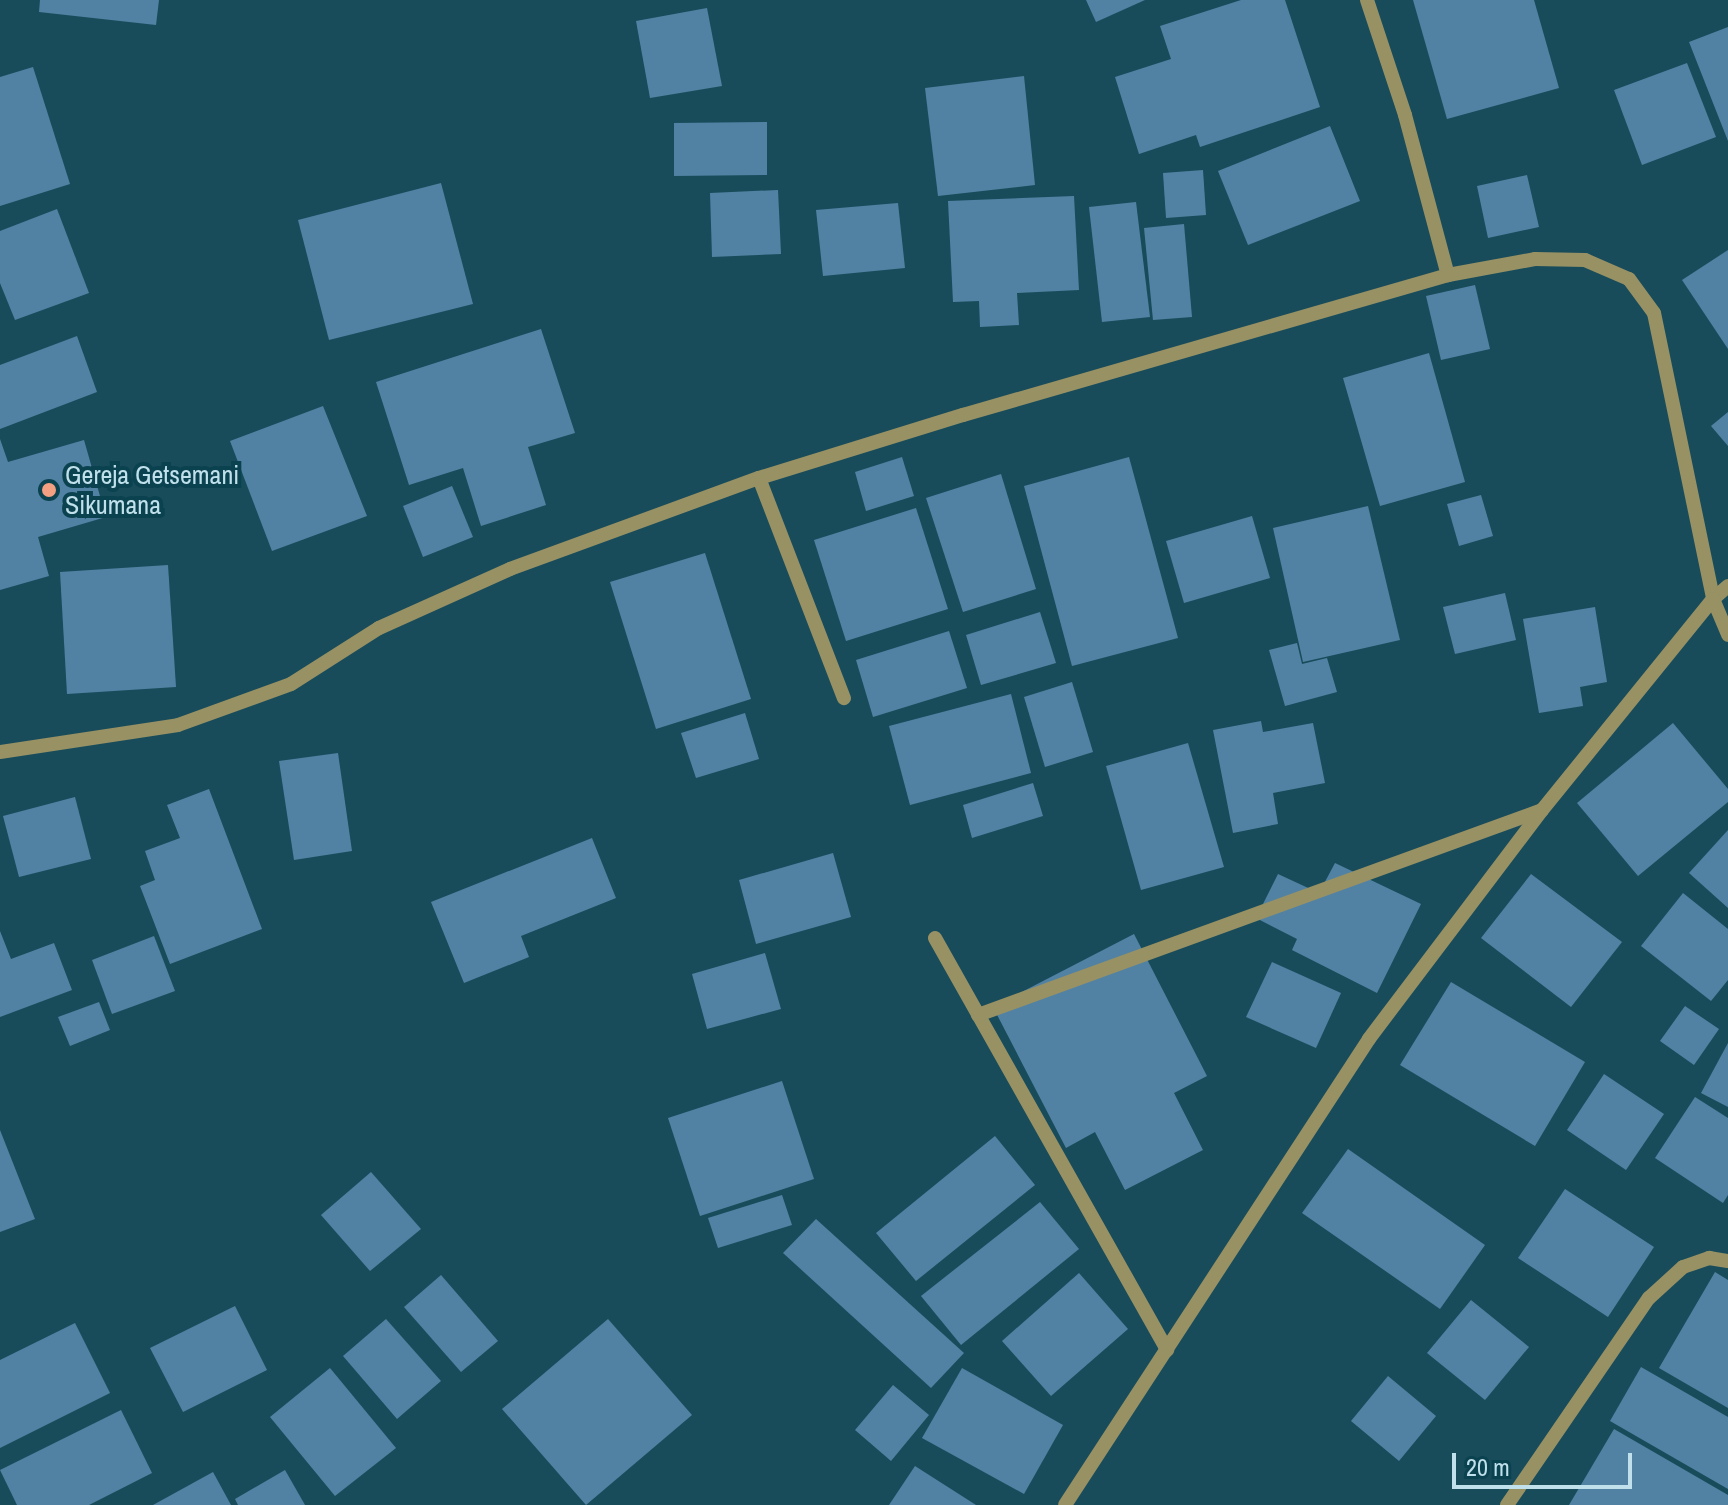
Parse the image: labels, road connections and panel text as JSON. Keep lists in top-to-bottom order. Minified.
{"places":["Gereja Getsemani Sikumana"],"scale_bar":"20 m"}
